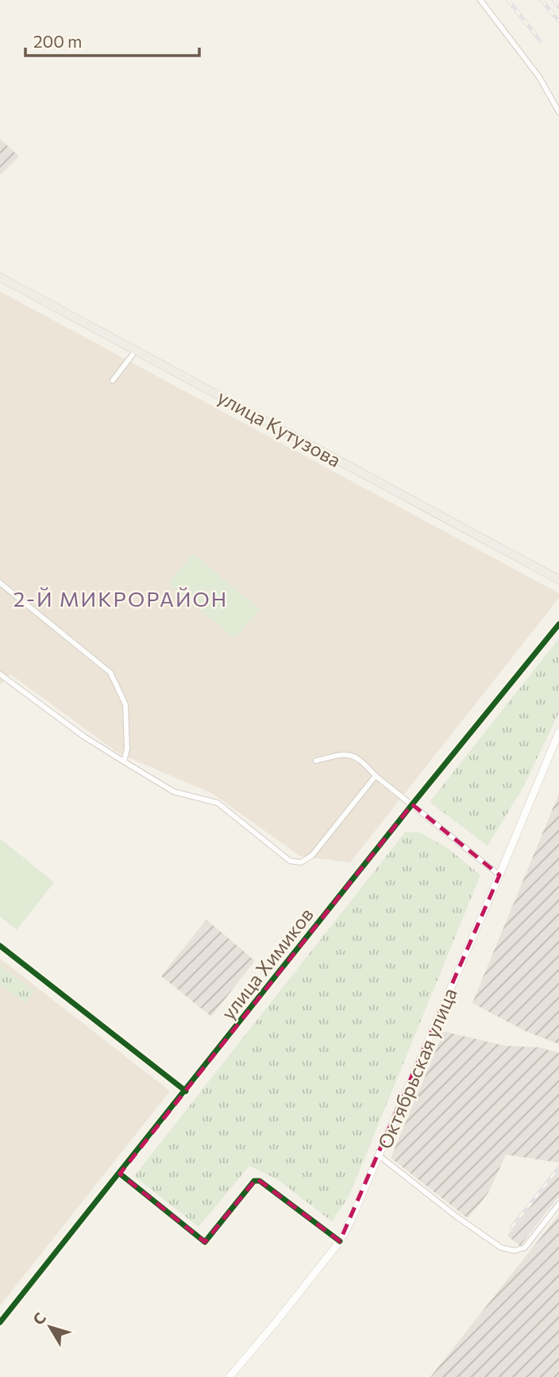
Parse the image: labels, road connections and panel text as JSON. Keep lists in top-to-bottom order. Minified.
{"streets":{"main road":["улица Кутузова","Октябрьская улица"],"street":["улица Химиков"]},"districts":["2-Й МИКРОРАЙОН"],"scale_bar":"200 m","north":"top left"}
